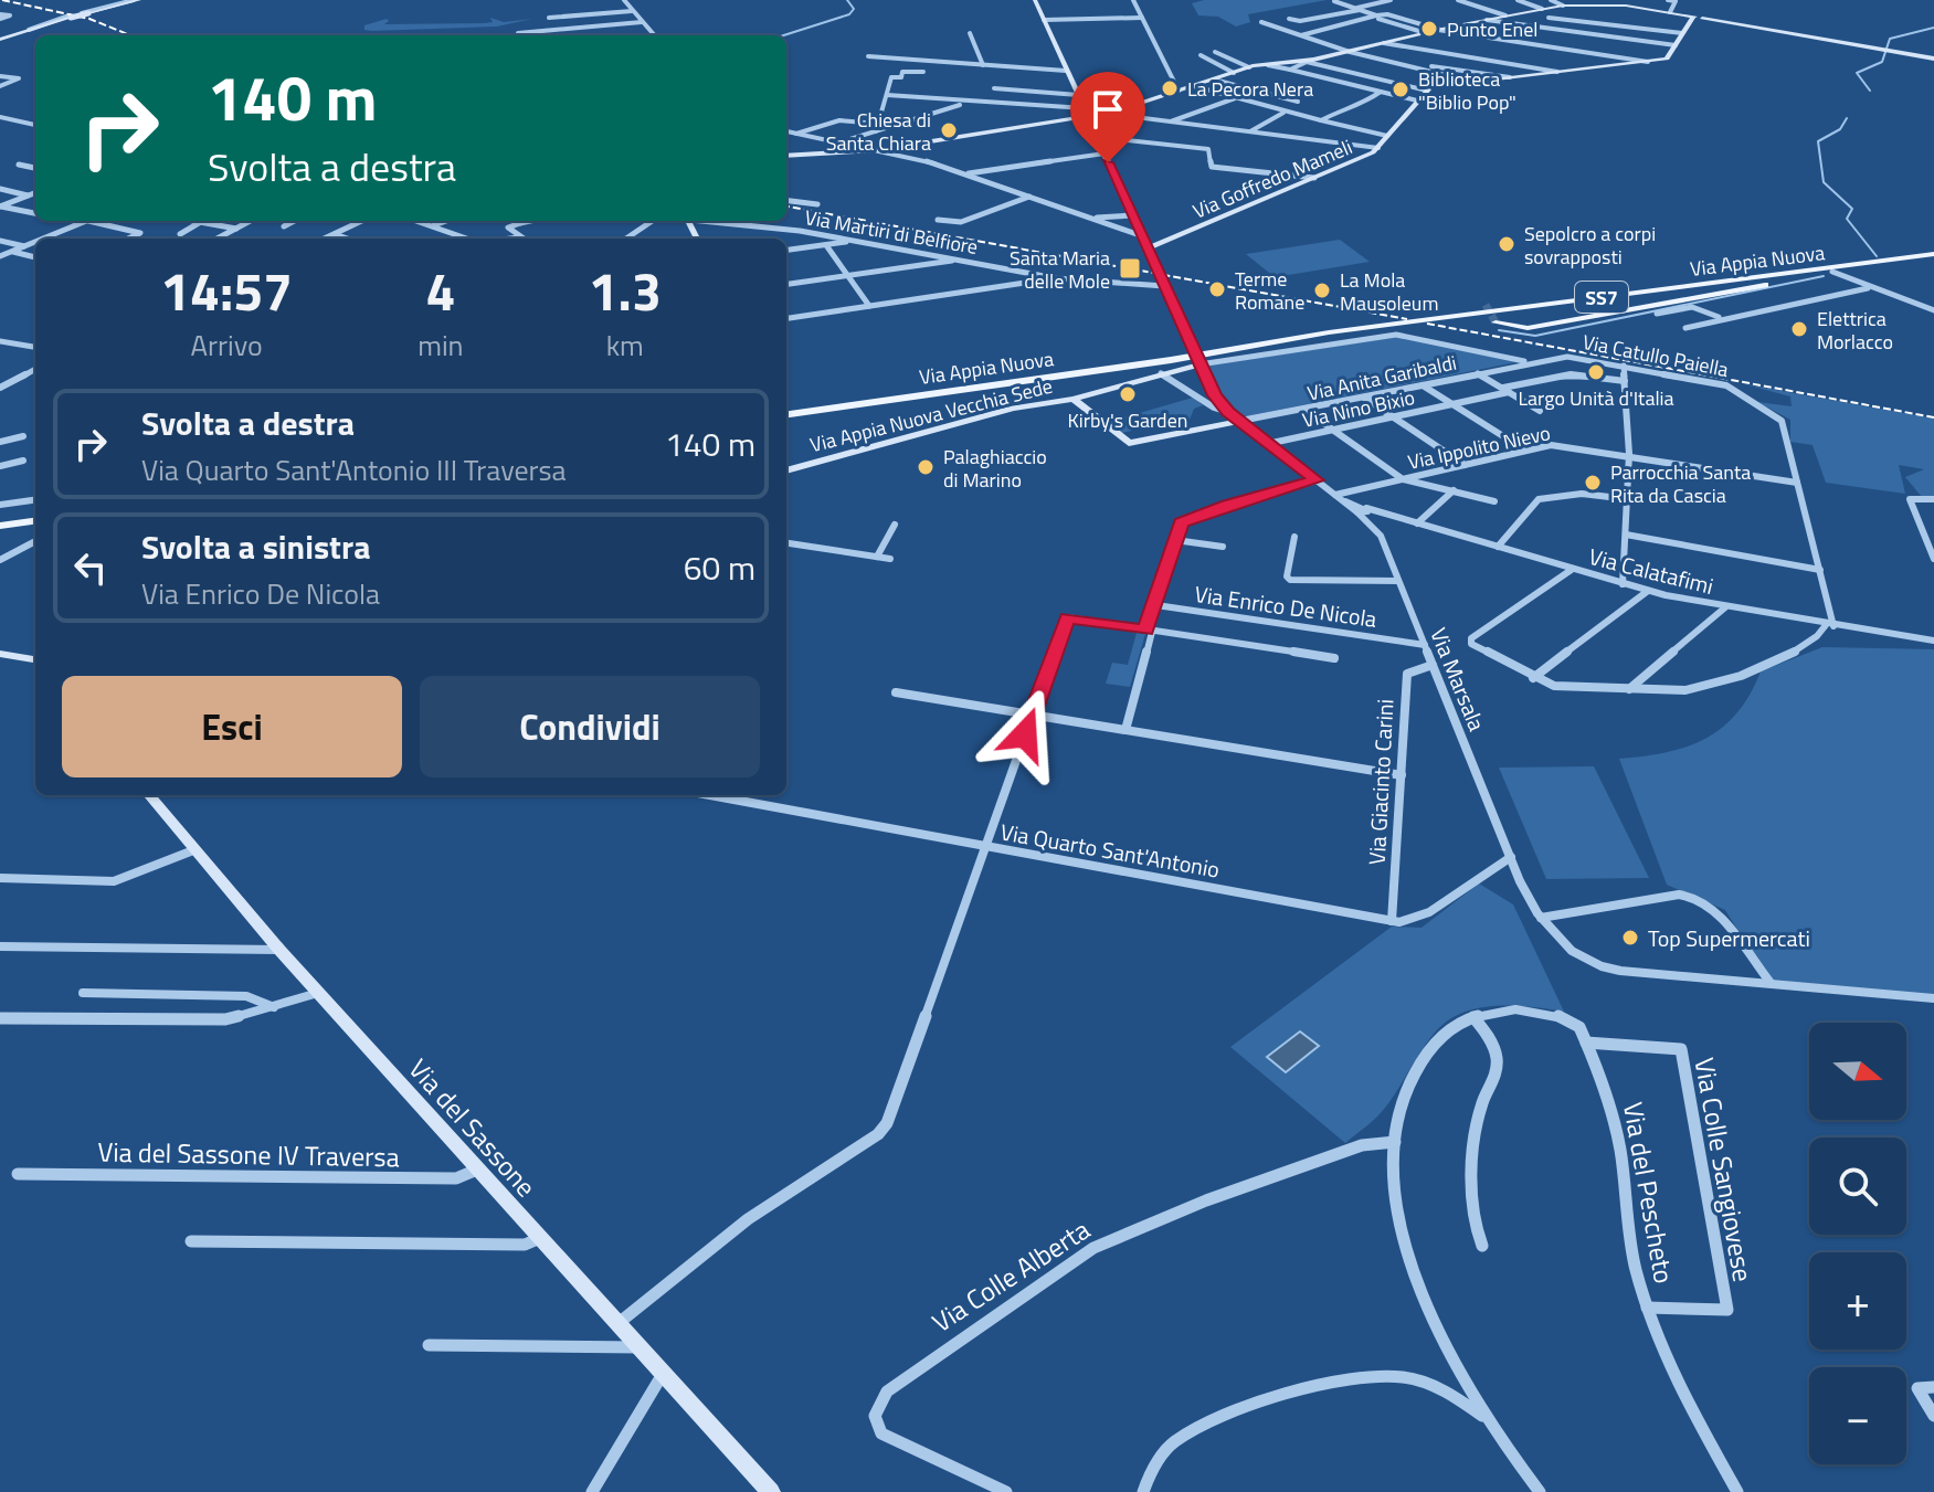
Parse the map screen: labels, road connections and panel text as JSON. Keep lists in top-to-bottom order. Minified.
{"streets":{"main road":["Via Appia Nuova","SS7"],"street":["Via Goffredo Mameli","Via Martiri di Belfiore","Via Catullo Paiella","Via Anita Garibaldi","Via Nino Bixio","Via Appia Nuova Vecchia Sede","Via Ippolito Nievo","Via Calatafimi","Via Enrico De Nicola","Via Marsala","Via Giacinto Carini","Via Quarto Sant'Antonio","Via del Sassone","Via del Sassone IV Traversa","Via Colle Sangiovese","Via del Pescheto","Via Colle Alberta"]},"crossings":[["Via Appia Nuova","Via Catullo Paiella"],["Via Appia Nuova","Via Appia Nuova Vecchia Sede"],["Via Catullo Paiella","Via Anita Garibaldi"],["Via Catullo Paiella","Via Appia Nuova Vecchia Sede"],["Via Catullo Paiella","Via Ippolito Nievo"],["Via Catullo Paiella","Via Calatafimi"],["Via Anita Garibaldi","Via Calatafimi"],["Via Nino Bixio","Via Calatafimi"],["Via Ippolito Nievo","Via Calatafimi"],["Via Calatafimi","Via Marsala"],["Via Enrico De Nicola","Via Marsala"],["Via Marsala","Via Giacinto Carini"],["Via Marsala","Via Quarto Sant'Antonio"],["Via Giacinto Carini","Via Quarto Sant'Antonio"],["Via del Sassone","Via del Sassone IV Traversa"],["Via Colle Sangiovese","Via del Pescheto"]],"places":{"other":["Punto Enel","La Pecora Nera","Biblioteca \"Biblio Pop\"","Chiesa di Santa Chiara","Sepolcro a corpi sovrapposti","Terme Romane","La Mola Mausoleum","Elettrica Morlacco","Largo Unità d'Italia","Kirby's Garden","Palaghiaccio di Marino","Parrocchia Santa Rita da Cascia","Top Supermercati"],"transit":["Santa Maria delle Mole"]},"north":"right","page":{"turn":["140 m","Svolta a destra"],"eta":["14:57","Arrivo","4","min","1.3","km"],"list":[{"name":"Svolta a destra","note":"Via Quarto Sant'Antonio III Traversa","value":"140 m"},{"name":"Svolta a sinistra","note":"Via Enrico De Nicola","value":"60 m"}],"buttons":["Esci","Condividi"],"map_buttons":["+","−"]}}
